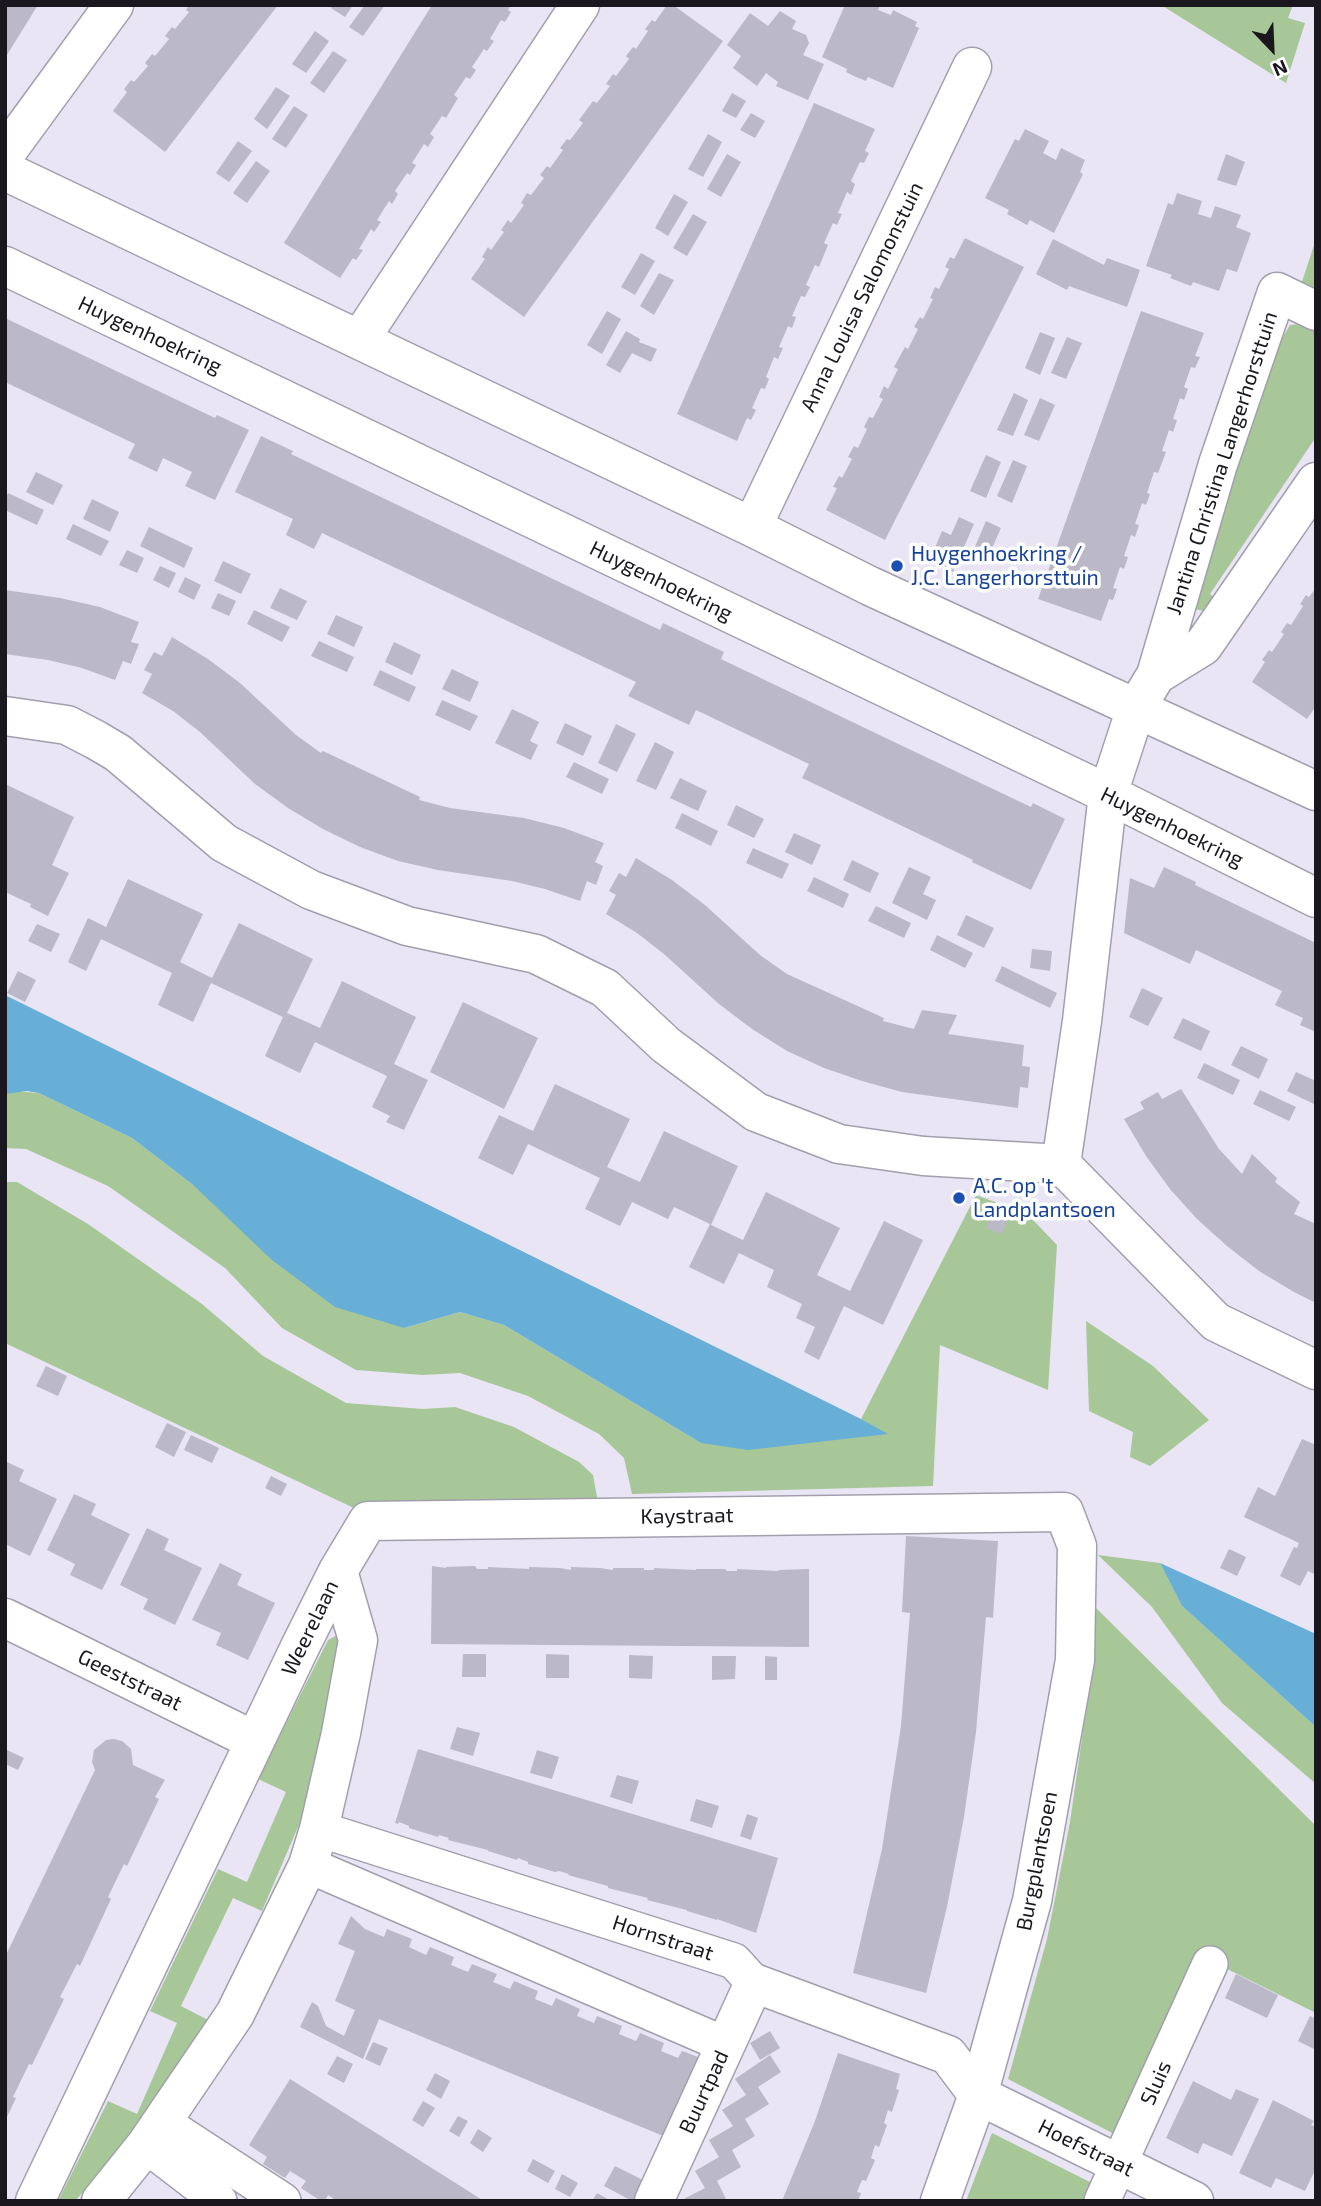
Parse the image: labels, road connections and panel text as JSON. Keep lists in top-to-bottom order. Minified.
{"streets":{"street":["Anna Louisa Salomonstuin","Huygenhoekring","Jantina Christina Langerhorsttuin","Kaystraat","Weerelaan","Geeststraat","Burgplantsoen","Hornstraat","Sluis","Buurtpad","Hoefstraat"]},"crossings":[["Huygenhoekring","Jantina Christina Langerhorsttuin"],["Kaystraat","Weerelaan"],["Kaystraat","Burgplantsoen"],["Weerelaan","Geeststraat"],["Weerelaan","Hornstraat"],["Burgplantsoen","Hornstraat"],["Burgplantsoen","Hoefstraat"],["Hornstraat","Buurtpad"],["Hornstraat","Hoefstraat"],["Sluis","Hoefstraat"]],"places":["Huygenhoekring / J.C. Langerhorsttuin","A.C. op 't Landplantsoen"],"north":"bottom right"}
